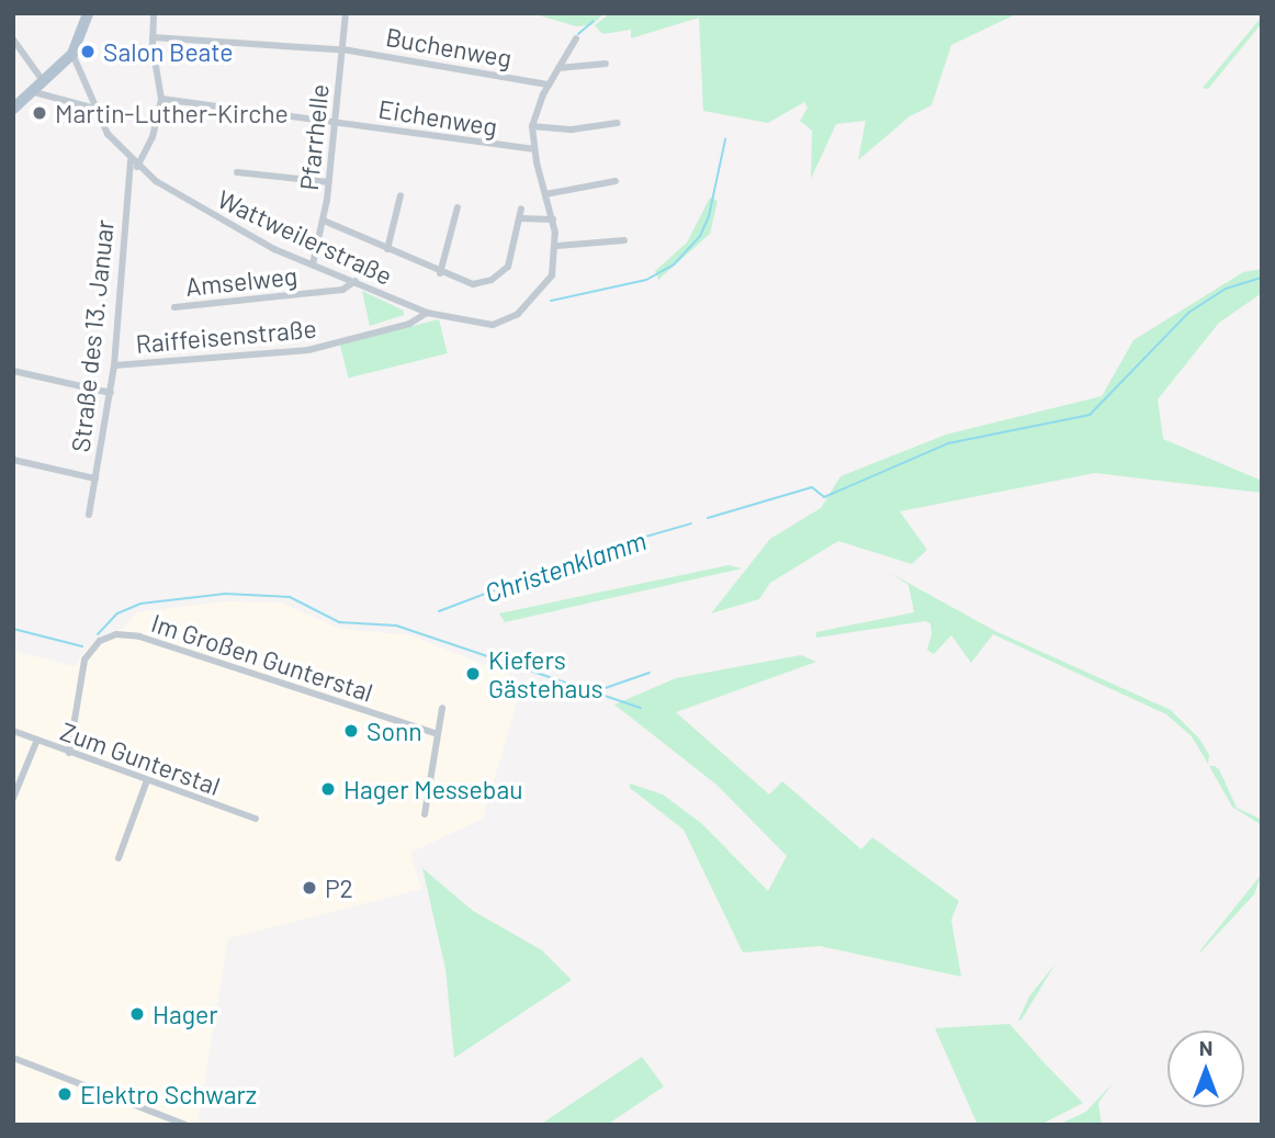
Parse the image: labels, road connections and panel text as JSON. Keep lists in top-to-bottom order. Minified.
{"streets":{"street":["Buchenweg","Eichenweg","Pfarrhelle","Wattweilerstraße","Amselweg","Straße des 13. Januar","Raiffeisenstraße","Im Großen Gunterstal","Zum Gunterstal"]},"crossings":[["Buchenweg","Pfarrhelle"],["Eichenweg","Pfarrhelle"],["Eichenweg","Straße des 13. Januar"],["Pfarrhelle","Wattweilerstraße"],["Wattweilerstraße","Amselweg"],["Wattweilerstraße","Straße des 13. Januar"],["Wattweilerstraße","Raiffeisenstraße"],["Straße des 13. Januar","Raiffeisenstraße"],["Im Großen Gunterstal","Zum Gunterstal"]],"water":["Christenklamm"],"places":["Salon Beate","Martin-Luther-Kirche","Kiefers Gästehaus","Sonn","Hager Messebau","P2","Hager","Elektro Schwarz"],"north":"top"}
